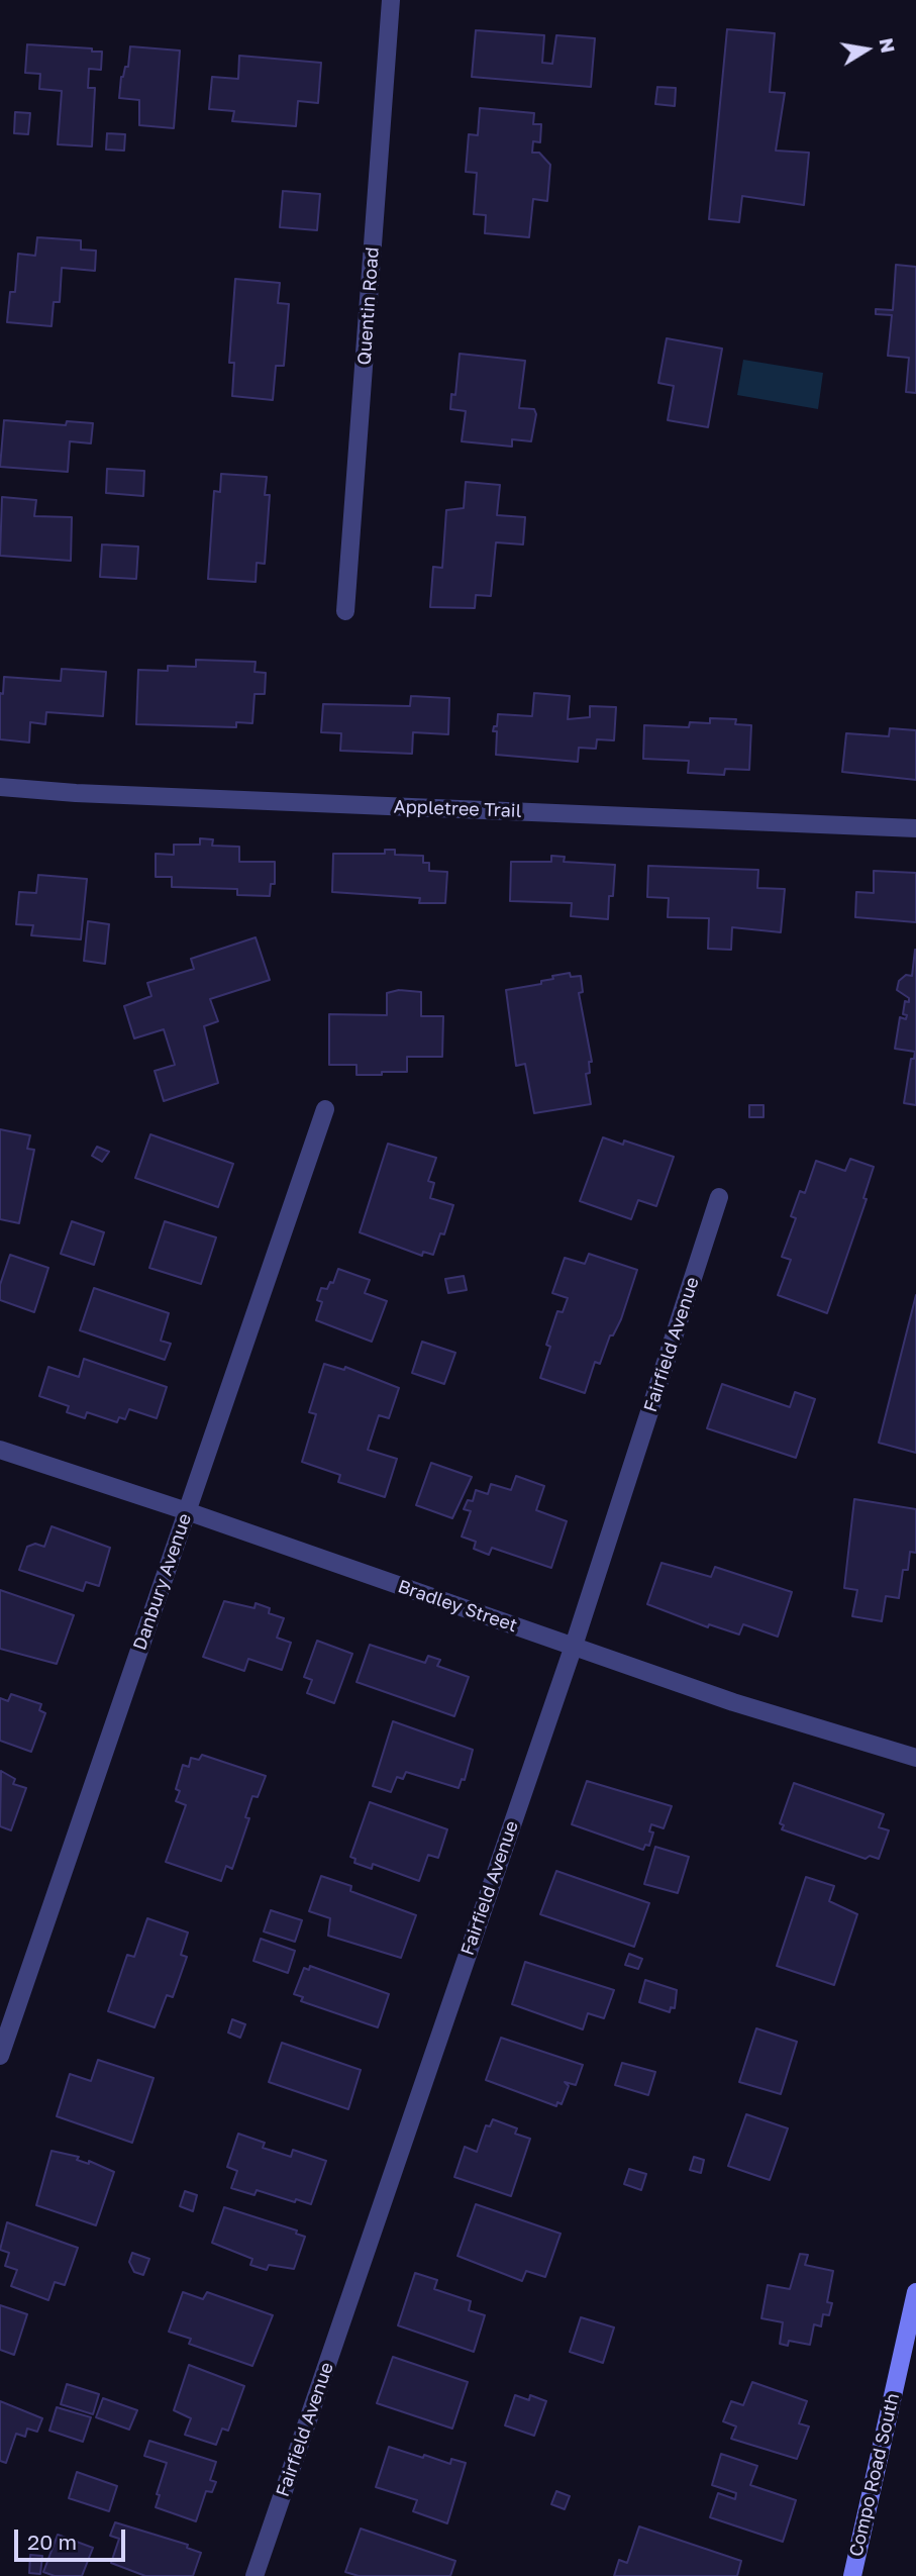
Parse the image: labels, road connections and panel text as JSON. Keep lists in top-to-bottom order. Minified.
{"streets":{"street":["Quentin Road","Appletree Trail","Fairfield Avenue","Danbury Avenue","Bradley Street","Compo Road South"]},"crossings":[["Fairfield Avenue","Bradley Street"],["Danbury Avenue","Bradley Street"]],"scale_bar":"20 m","north":"right"}
